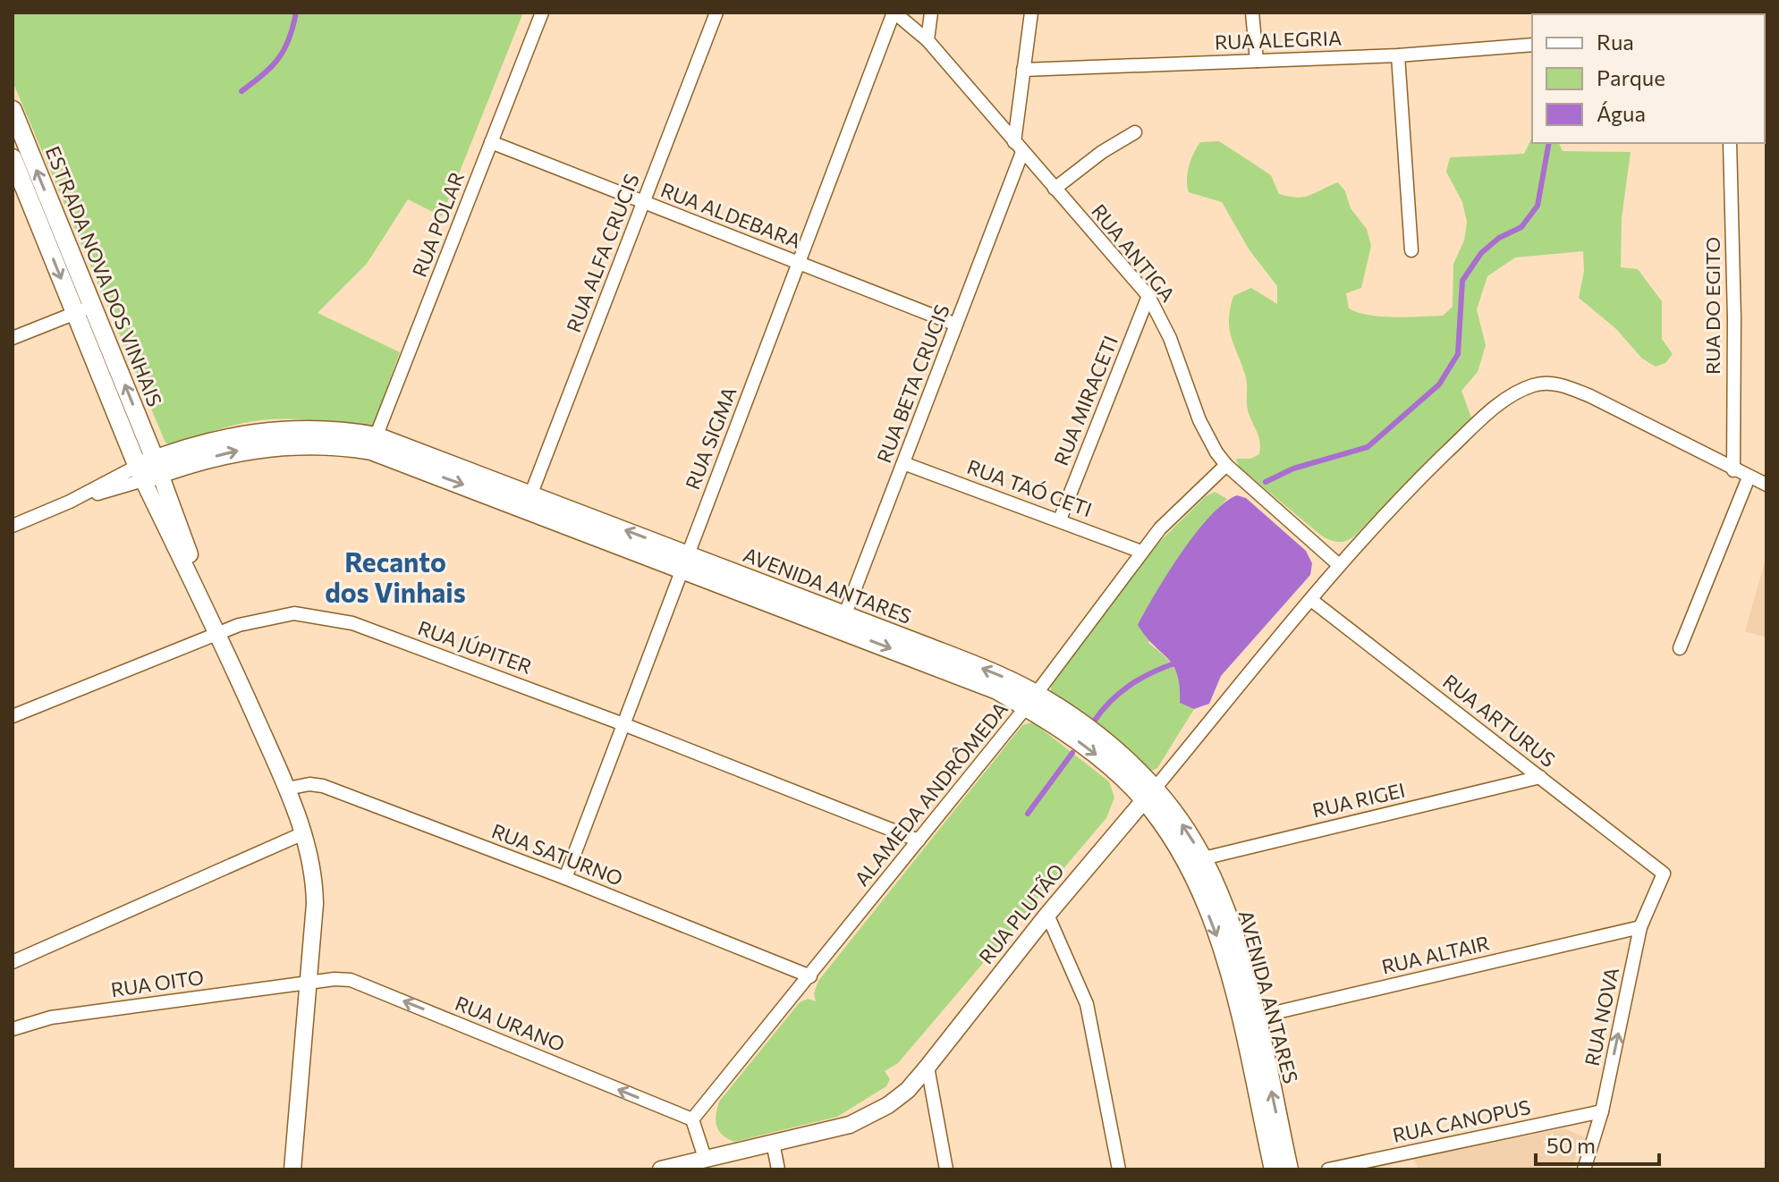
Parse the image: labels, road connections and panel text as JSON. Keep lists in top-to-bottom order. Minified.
{"streets":{"main road":["ESTRADA NOVA DOS VINHAIS","AVENIDA ANTARES"],"street":["RUA ALEGRIA","RUA ALDEBARA","RUA POLAR","RUA ALFA CRUCIS","RUA ANTIGA","RUA DO EGITO","RUA BETA CRUCIS","RUA MIRACETI","RUA SIGMA","RUA TAÓ CETI","RUA JÚPITER","RUA ARTURUS","ALAMEDA ANDRÔMEDA","RUA RIGEI","RUA SATURNO","RUA PLUTÃO","RUA ALTAIR","RUA OITO","RUA NOVA","RUA URANO","RUA CANOPUS"]},"crossings":[["RUA ALEGRIA","RUA BETA CRUCIS"],["RUA ALDEBARA","RUA POLAR"],["RUA ALDEBARA","RUA ALFA CRUCIS"],["RUA ALDEBARA","RUA BETA CRUCIS"],["RUA ALDEBARA","RUA SIGMA"],["RUA POLAR","AVENIDA ANTARES"],["RUA ALFA CRUCIS","AVENIDA ANTARES"],["RUA ANTIGA","RUA BETA CRUCIS"],["RUA ANTIGA","RUA MIRACETI"],["RUA ANTIGA","RUA SIGMA"],["RUA ANTIGA","ALAMEDA ANDRÔMEDA"],["RUA ANTIGA","RUA PLUTÃO"],["ESTRADA NOVA DOS VINHAIS","AVENIDA ANTARES"],["RUA DO EGITO","RUA PLUTÃO"],["RUA BETA CRUCIS","RUA TAÓ CETI"],["RUA BETA CRUCIS","AVENIDA ANTARES"],["RUA MIRACETI","RUA TAÓ CETI"],["RUA SIGMA","AVENIDA ANTARES"],["RUA SIGMA","RUA JÚPITER"],["RUA SIGMA","RUA SATURNO"],["RUA TAÓ CETI","ALAMEDA ANDRÔMEDA"],["AVENIDA ANTARES","ALAMEDA ANDRÔMEDA"],["AVENIDA ANTARES","RUA RIGEI"],["AVENIDA ANTARES","RUA PLUTÃO"],["AVENIDA ANTARES","RUA ALTAIR"],["RUA JÚPITER","ALAMEDA ANDRÔMEDA"],["RUA ARTURUS","RUA RIGEI"],["RUA ARTURUS","RUA PLUTÃO"],["RUA ARTURUS","RUA NOVA"],["ALAMEDA ANDRÔMEDA","RUA SATURNO"],["ALAMEDA ANDRÔMEDA","RUA URANO"],["RUA ALTAIR","RUA NOVA"],["RUA OITO","RUA URANO"],["RUA NOVA","RUA CANOPUS"]],"one_way":["RUA NOVA","RUA URANO"],"districts":["Recanto dos Vinhais"],"legend":["Rua","Parque","Água"],"scale_bar":"50 m"}
